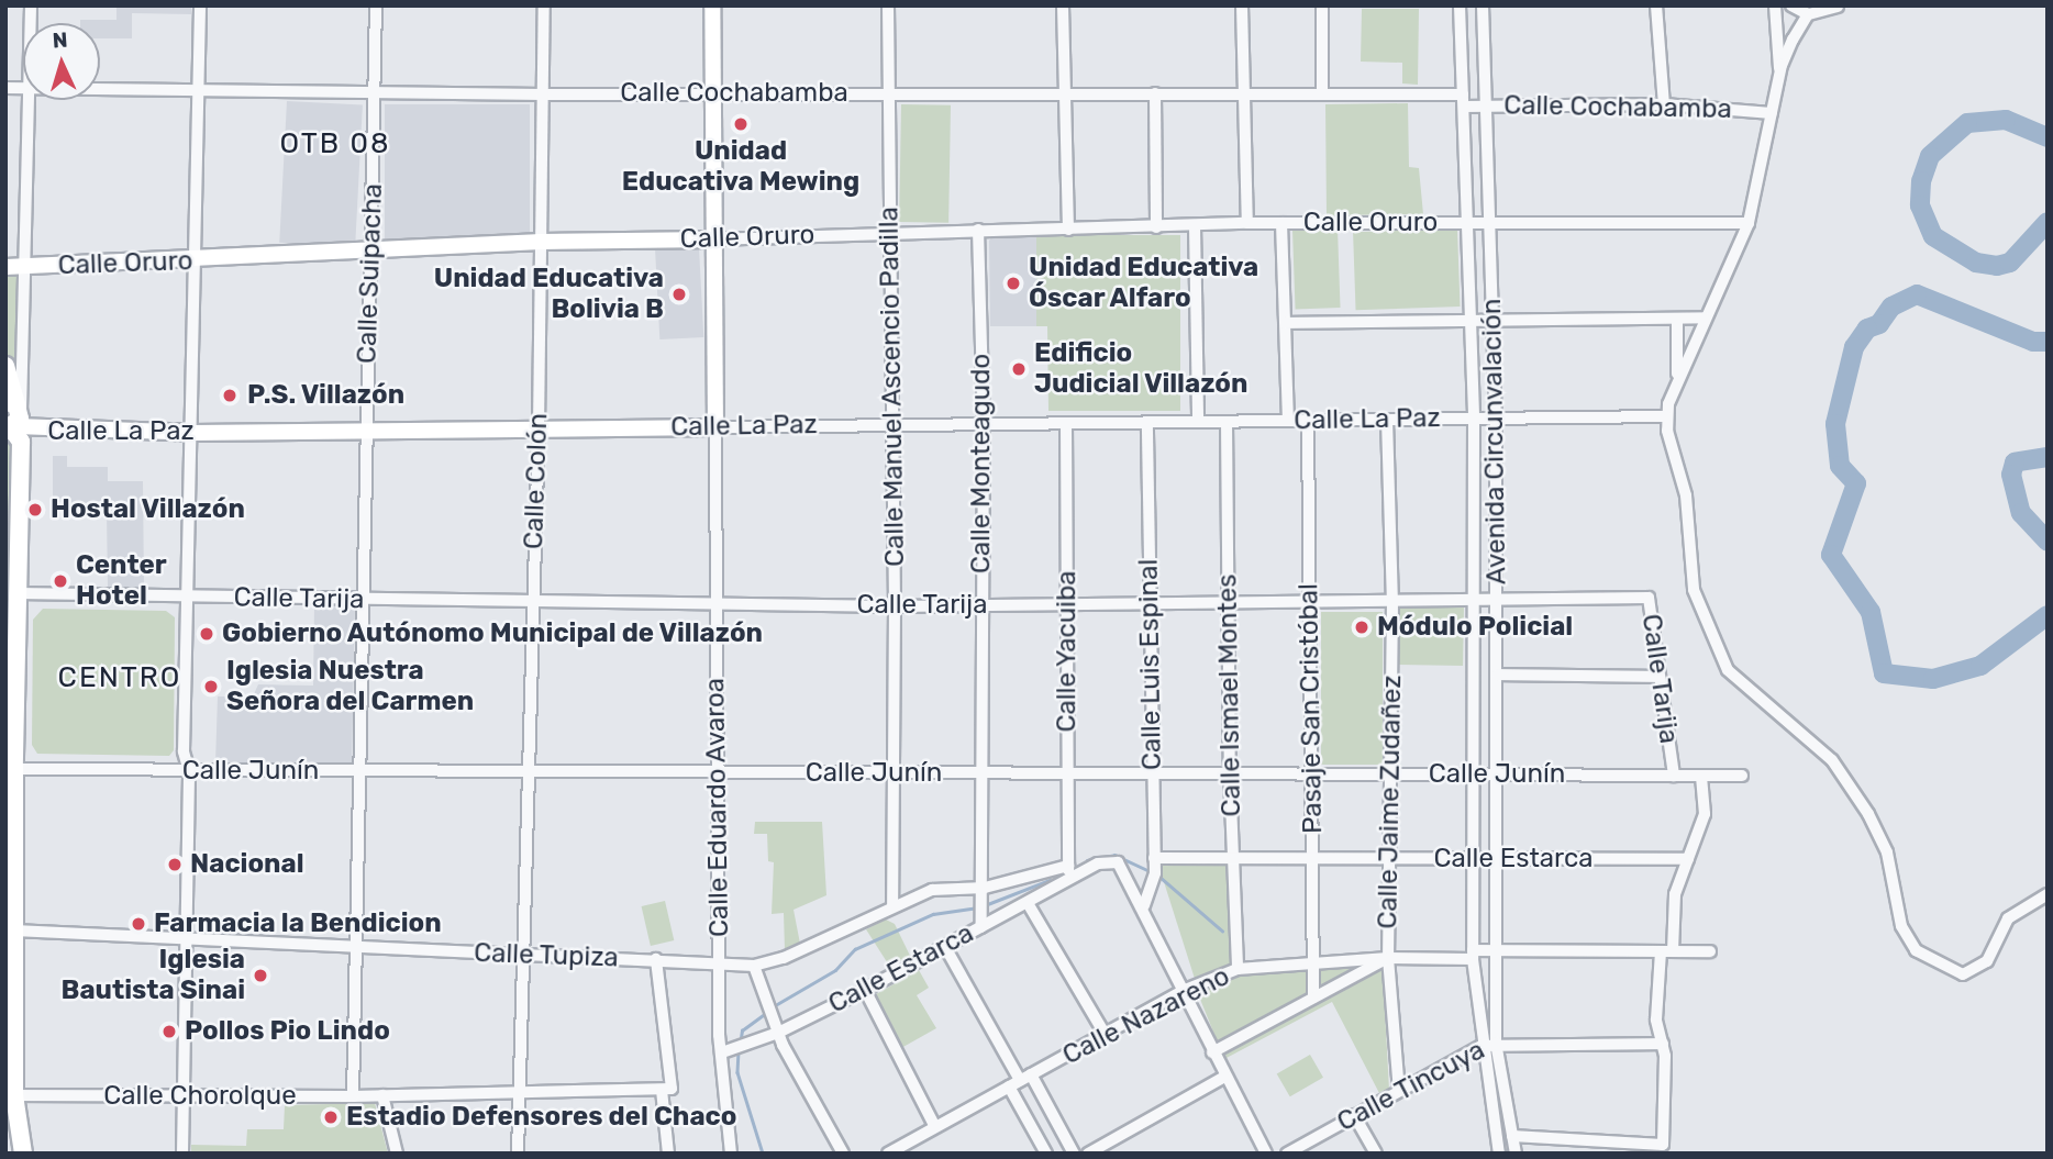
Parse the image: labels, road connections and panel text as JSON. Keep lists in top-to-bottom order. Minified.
{"streets":{"main road":["Calle Oruro","Calle La Paz","Calle Eduardo Avaroa"],"street":["Calle Cochabamba","Calle Suipacha","Calle Manuel Ascencio Padilla","Avenida Circunvalación","Calle Monteagudo","Calle Colón","Calle Tarija","Calle Yacuiba","Calle Luis Espinal","Calle Ismael Montes","Pasaje San Cristóbal","Calle Junín","Calle Jaime Zudañez","Calle Estarca","Calle Tupiza","Calle Nazareno","Calle Tincuya","Calle Chorolque"]},"crossings":[["Calle Cochabamba","Calle Suipacha"],["Calle Cochabamba","Calle Manuel Ascencio Padilla"],["Calle Cochabamba","Avenida Circunvalación"],["Calle Cochabamba","Calle Colón"],["Calle Cochabamba","Calle Eduardo Avaroa"],["Calle Oruro","Calle Suipacha"],["Calle Oruro","Calle Manuel Ascencio Padilla"],["Calle Oruro","Avenida Circunvalación"],["Calle Oruro","Calle Monteagudo"],["Calle Oruro","Calle Colón"],["Calle Oruro","Calle Eduardo Avaroa"],["Calle Suipacha","Calle La Paz"],["Calle Suipacha","Calle Tarija"],["Calle Suipacha","Calle Junín"],["Calle Suipacha","Calle Tupiza"],["Calle Suipacha","Calle Chorolque"],["Calle Manuel Ascencio Padilla","Calle La Paz"],["Calle Manuel Ascencio Padilla","Calle Tarija"],["Calle Manuel Ascencio Padilla","Calle Junín"],["Calle Manuel Ascencio Padilla","Calle Tupiza"],["Calle La Paz","Avenida Circunvalación"],["Calle La Paz","Calle Monteagudo"],["Calle La Paz","Calle Colón"],["Calle La Paz","Calle Yacuiba"],["Calle La Paz","Calle Luis Espinal"],["Calle La Paz","Calle Ismael Montes"],["Calle La Paz","Pasaje San Cristóbal"],["Calle La Paz","Calle Jaime Zudañez"],["Calle La Paz","Calle Eduardo Avaroa"],["Avenida Circunvalación","Calle Tarija"],["Avenida Circunvalación","Calle Junín"],["Avenida Circunvalación","Calle Estarca"],["Avenida Circunvalación","Calle Nazareno"],["Avenida Circunvalación","Calle Tincuya"],["Calle Monteagudo","Calle Tarija"],["Calle Monteagudo","Calle Junín"],["Calle Monteagudo","Calle Estarca"],["Calle Monteagudo","Calle Tupiza"],["Calle Colón","Calle Tarija"],["Calle Colón","Calle Junín"],["Calle Colón","Calle Tupiza"],["Calle Colón","Calle Chorolque"],["Calle Tarija","Calle Yacuiba"],["Calle Tarija","Calle Luis Espinal"],["Calle Tarija","Calle Ismael Montes"],["Calle Tarija","Pasaje San Cristóbal"],["Calle Tarija","Calle Junín"],["Calle Tarija","Calle Jaime Zudañez"],["Calle Tarija","Calle Eduardo Avaroa"],["Calle Yacuiba","Calle Junín"],["Calle Yacuiba","Calle Estarca"],["Calle Yacuiba","Calle Tupiza"],["Calle Luis Espinal","Calle Junín"],["Calle Luis Espinal","Calle Estarca"],["Calle Ismael Montes","Calle Junín"],["Calle Ismael Montes","Calle Estarca"],["Calle Ismael Montes","Calle Nazareno"],["Pasaje San Cristóbal","Calle Junín"],["Pasaje San Cristóbal","Calle Estarca"],["Pasaje San Cristóbal","Calle Nazareno"],["Calle Junín","Calle Jaime Zudañez"],["Calle Junín","Calle Eduardo Avaroa"],["Calle Jaime Zudañez","Calle Estarca"],["Calle Jaime Zudañez","Calle Nazareno"],["Calle Jaime Zudañez","Calle Tincuya"],["Calle Eduardo Avaroa","Calle Estarca"],["Calle Eduardo Avaroa","Calle Tupiza"]],"districts":["OTB 08","CENTRO"],"places":["Unidad Educativa Mewing","Unidad Educativa Óscar Alfaro","Unidad Educativa Bolivia B","Edificio Judicial Villazón","P.S. Villazón","Hostal Villazón","Center Hotel","Módulo Policial","Gobierno Autónomo Municipal de Villazón","Iglesia Nuestra Señora del Carmen","Nacional","Farmacia la Bendicion","Iglesia Bautista Sinai","Pollos Pio Lindo","Estadio Defensores del Chaco"],"north":"top"}
